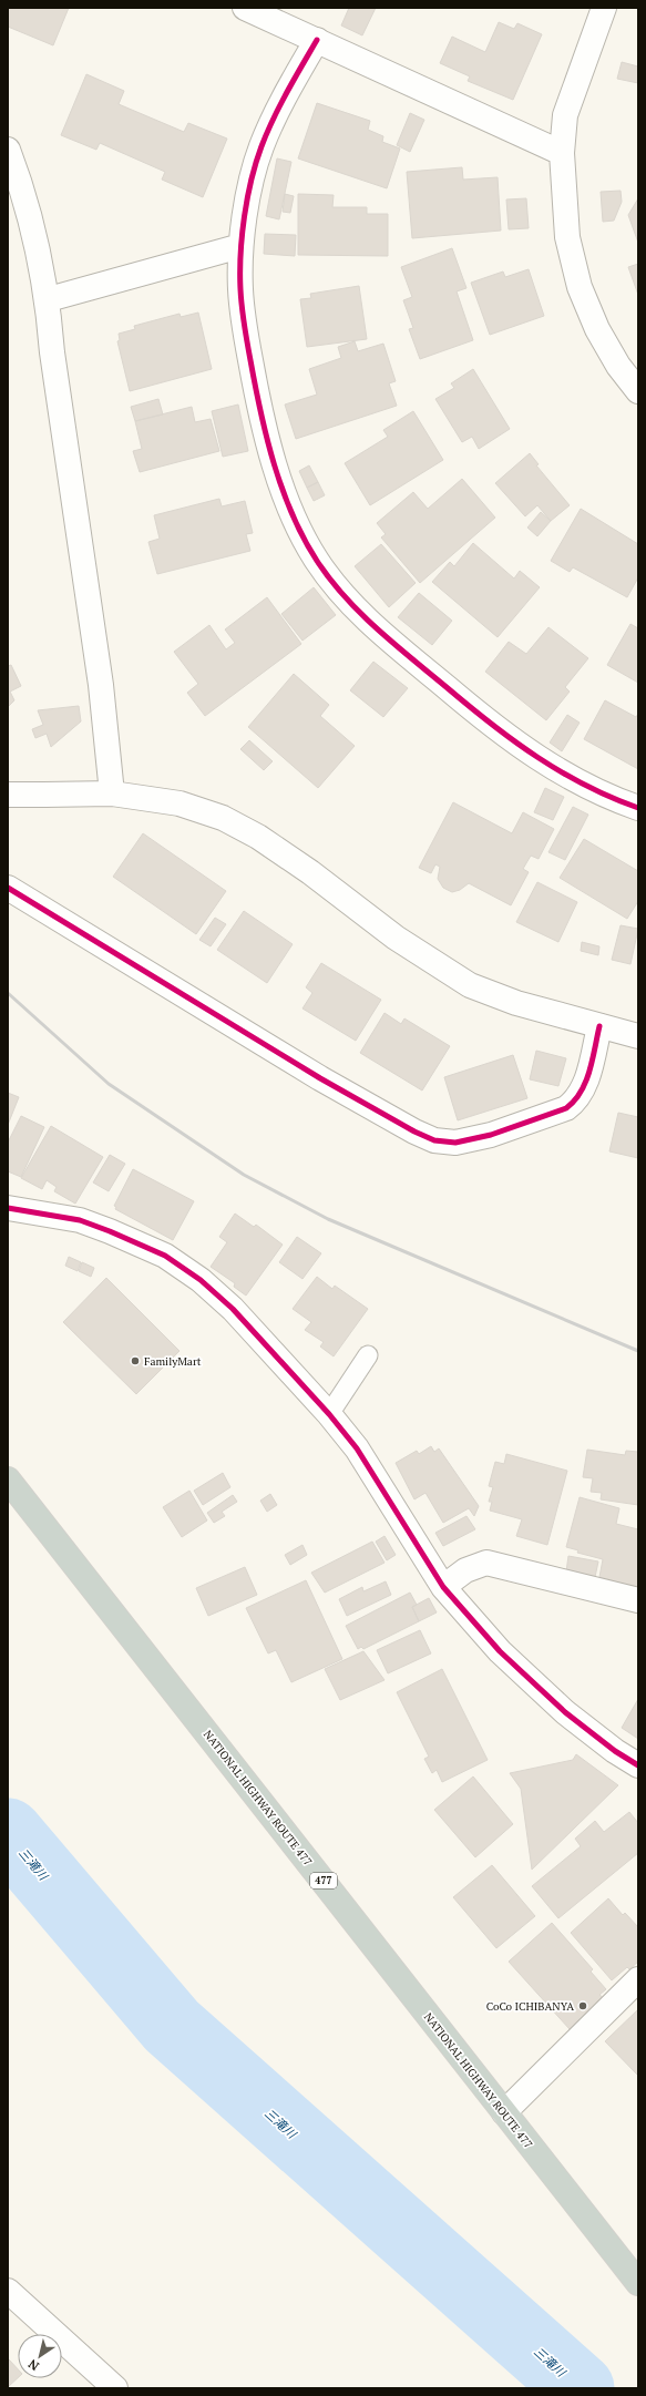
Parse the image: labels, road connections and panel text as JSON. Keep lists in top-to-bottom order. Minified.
{"streets":{"highway":["NATIONAL HIGHWAY ROUTE 477","477"]},"water":["三滝川"],"places":["FamilyMart","CoCo ICHIBANYA"],"north":"bottom left"}
